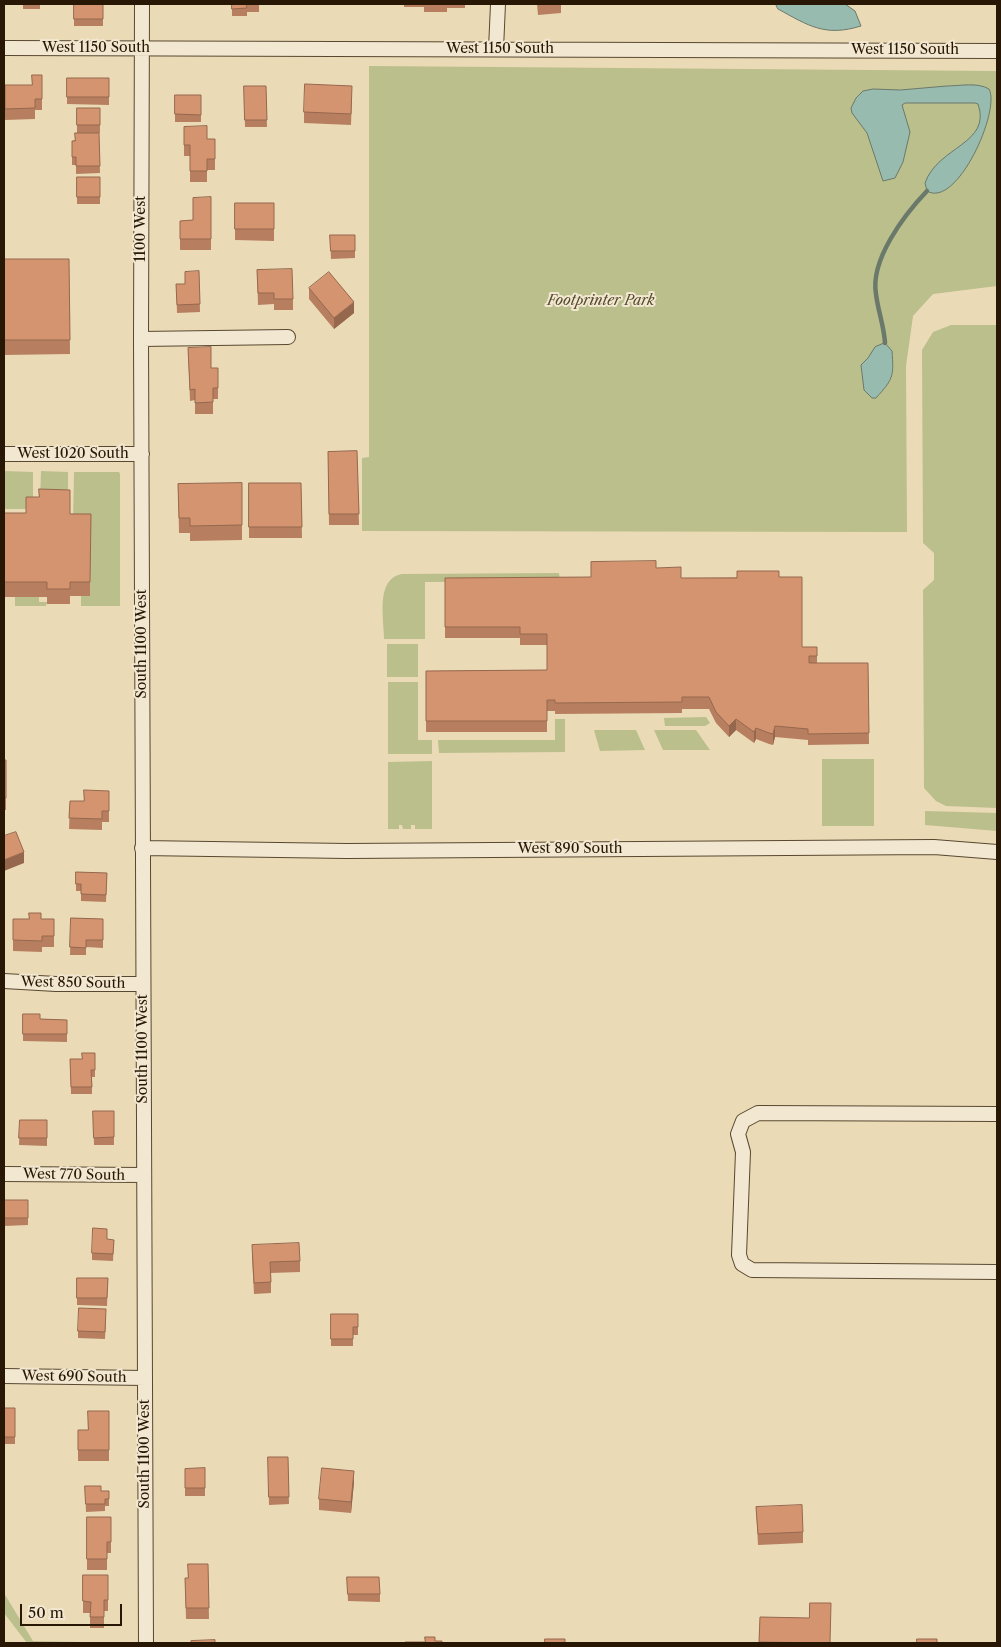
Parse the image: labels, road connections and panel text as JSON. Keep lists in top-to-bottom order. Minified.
{"streets":{"street":["West 1150 South","1100 West","West 1020 South","South 1100 West","West 890 South","West 850 South","West 770 South","West 690 South"]},"crossings":[["West 1150 South","1100 West"],["1100 West","West 1020 South"],["1100 West","South 1100 West"],["West 1020 South","South 1100 West"],["South 1100 West","West 890 South"],["South 1100 West","West 850 South"],["South 1100 West","West 770 South"],["South 1100 West","West 690 South"]],"parks":["Footprinter Park"],"scale_bar":"50 m"}
